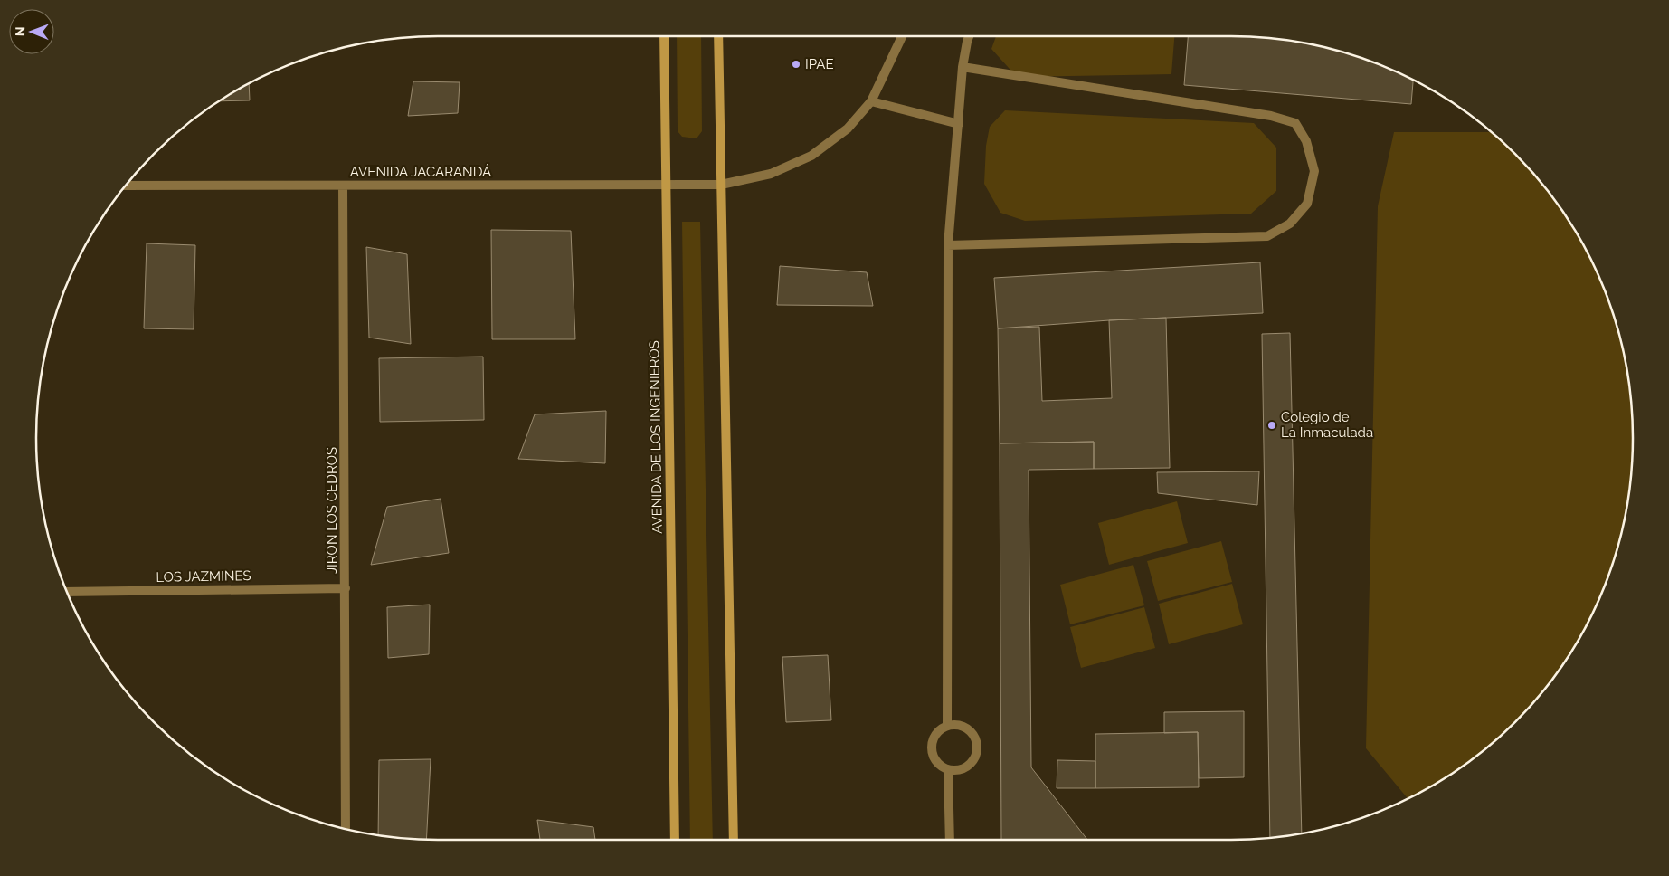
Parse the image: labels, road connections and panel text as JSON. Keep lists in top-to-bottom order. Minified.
{"streets":{"street":["AVENIDA JACARANDÁ","AVENIDA DE LOS INGENIEROS","JIRON LOS CEDROS","LOS JAZMINES"]},"crossings":[["AVENIDA JACARANDÁ","AVENIDA DE LOS INGENIEROS"],["AVENIDA JACARANDÁ","JIRON LOS CEDROS"],["JIRON LOS CEDROS","LOS JAZMINES"]],"places":["IPAE","Colegio de La Inmaculada"],"north":"left"}
